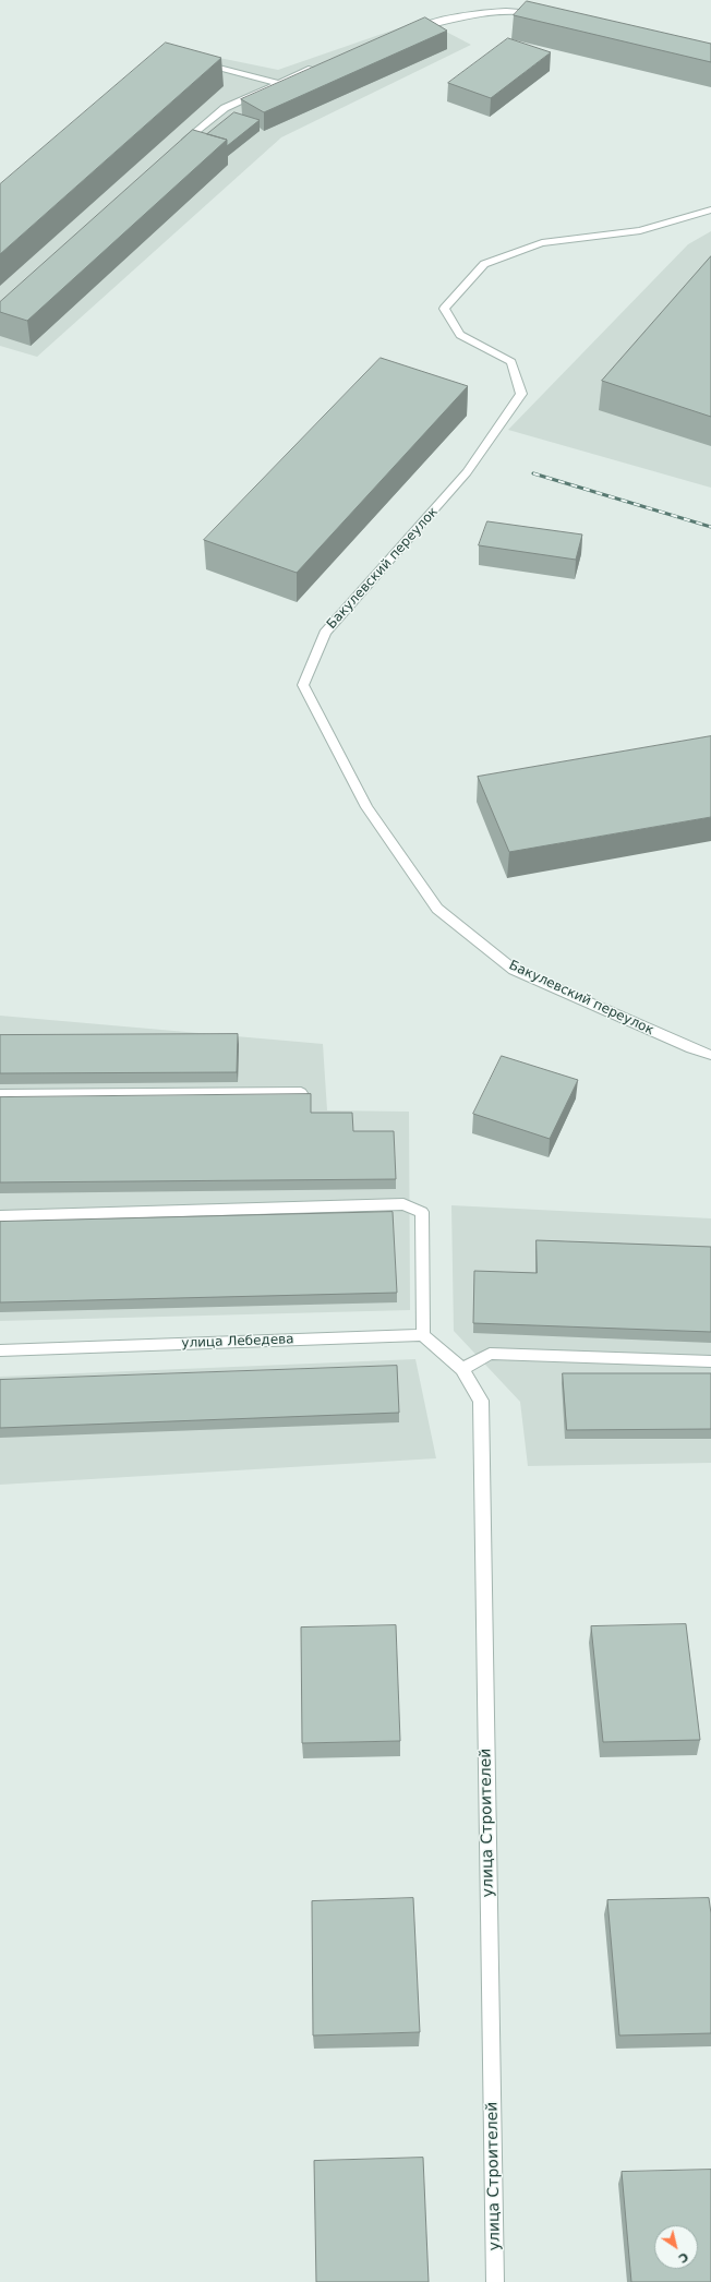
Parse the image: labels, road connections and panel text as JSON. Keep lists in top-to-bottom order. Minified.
{"streets":{"street":["Бакулевский переулок","улица Лебедева","улица Строителей"]},"north":"bottom right"}
